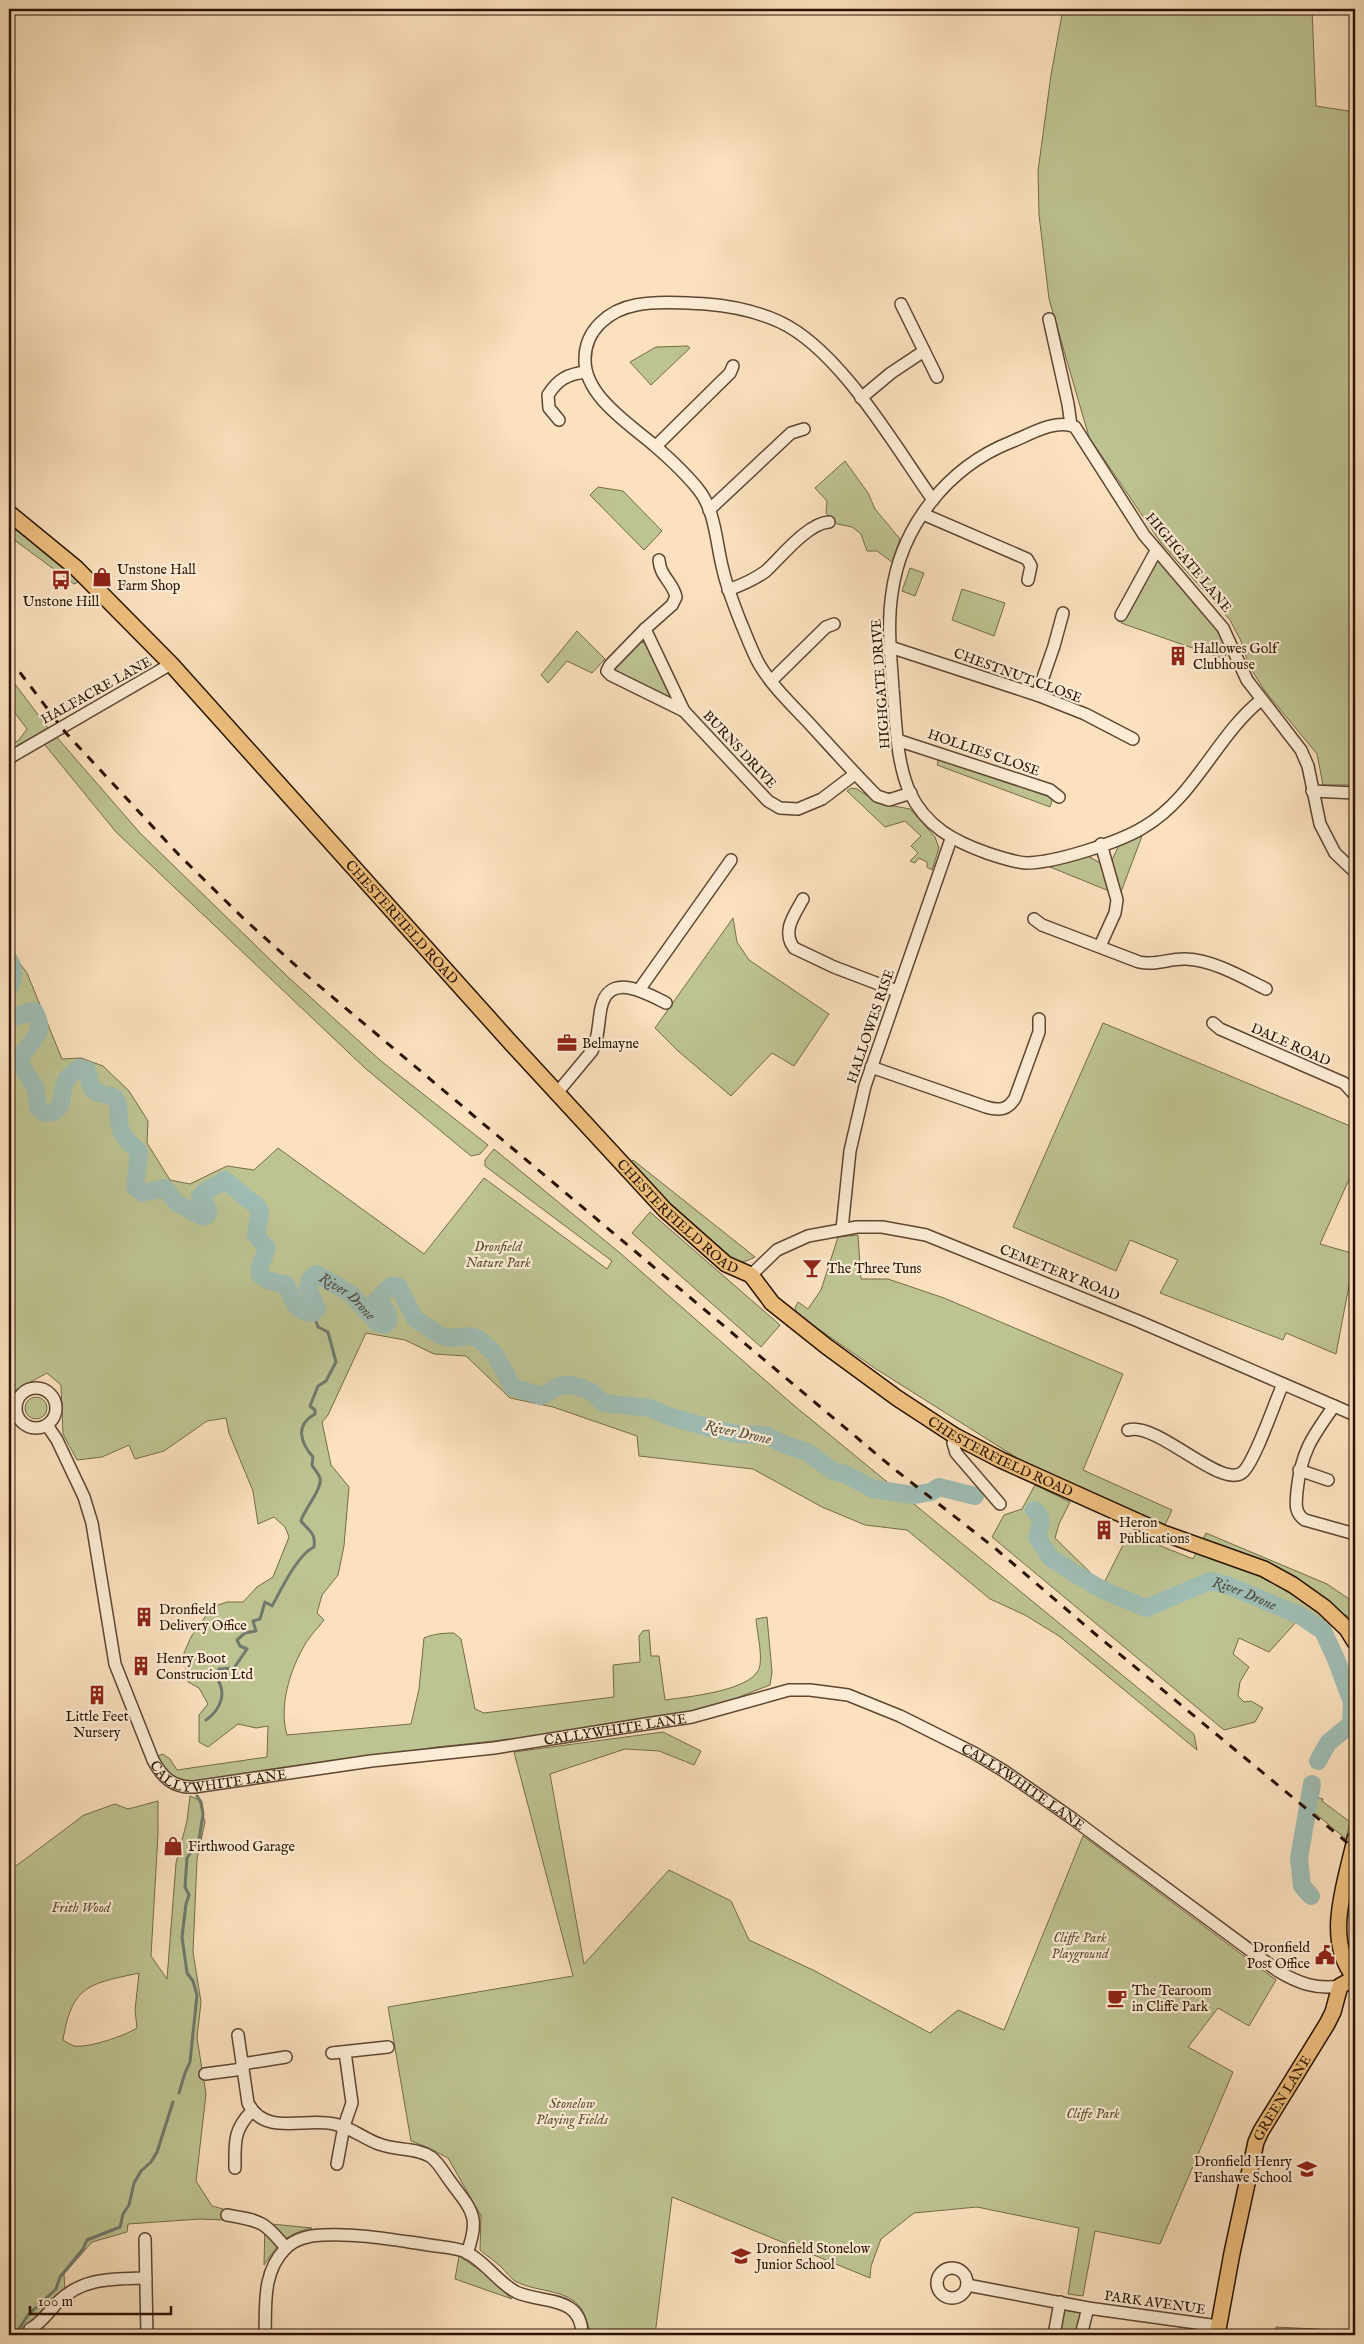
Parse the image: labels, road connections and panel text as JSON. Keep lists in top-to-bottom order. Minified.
{"streets":{"main road":["CHESTERFIELD ROAD","CALLYWHITE LANE","GREEN LANE"],"street":["HIGHGATE LANE","CHESTNUT CLOSE","HIGHGATE DRIVE","HALFACRE LANE","BURNS DRIVE","HOLLIES CLOSE","HALLOWES RISE","DALE ROAD","CEMETERY ROAD","PARK AVENUE"]},"crossings":[["HIGHGATE LANE","HIGHGATE DRIVE"],["CHESTNUT CLOSE","HIGHGATE DRIVE"],["HIGHGATE DRIVE","HOLLIES CLOSE"],["HIGHGATE DRIVE","HALLOWES RISE"],["HALFACRE LANE","CHESTERFIELD ROAD"],["CHESTERFIELD ROAD","CEMETERY ROAD"],["HALLOWES RISE","CEMETERY ROAD"],["CALLYWHITE LANE","GREEN LANE"],["GREEN LANE","PARK AVENUE"]],"water":["River Drone"],"parks":["Dronfield Nature Park","Frith Wood","Cliffe Park Playground","Stonelow Playing Fields","Cliffe Park"],"places":{"shop":["Unstone Hall Farm Shop","Firthwood Garage"],"bus stop":["Unstone Hill"],"building":["Hallowes Golf Clubhouse","Heron Publications","Dronfield Delivery Office","Henry Boot Construcion Ltd","Little Feet Nursery"],"office":["Belmayne"],"bar":["The Three Tuns"],"public building":["Dronfield Post Office"],"cafe":["The Tearoom in Cliffe Park"],"school or university":["Dronfield Henry Fanshawe School","Dronfield Stonelow Junior School"]},"scale_bar":"100 m"}
